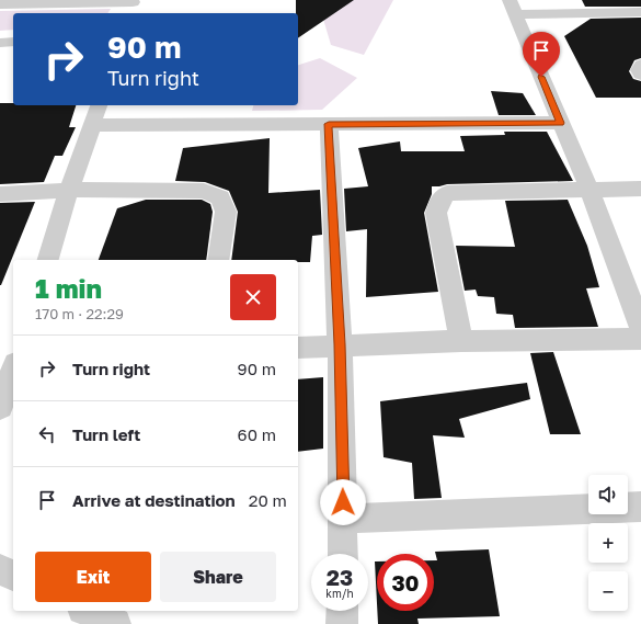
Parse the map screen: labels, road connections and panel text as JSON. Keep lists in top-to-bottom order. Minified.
{"page":{"turn":["90 m","Turn right"],"heading":["1 min","170 m · 22:29"],"list":[{"name":"Turn right","value":"90 m"},{"name":"Turn left","value":"60 m"},{"name":"Arrive at destination","value":"20 m"}],"map_buttons":["+","−"],"buttons":["Exit","Share"],"speed":"23 km/h","limit":"30"}}
